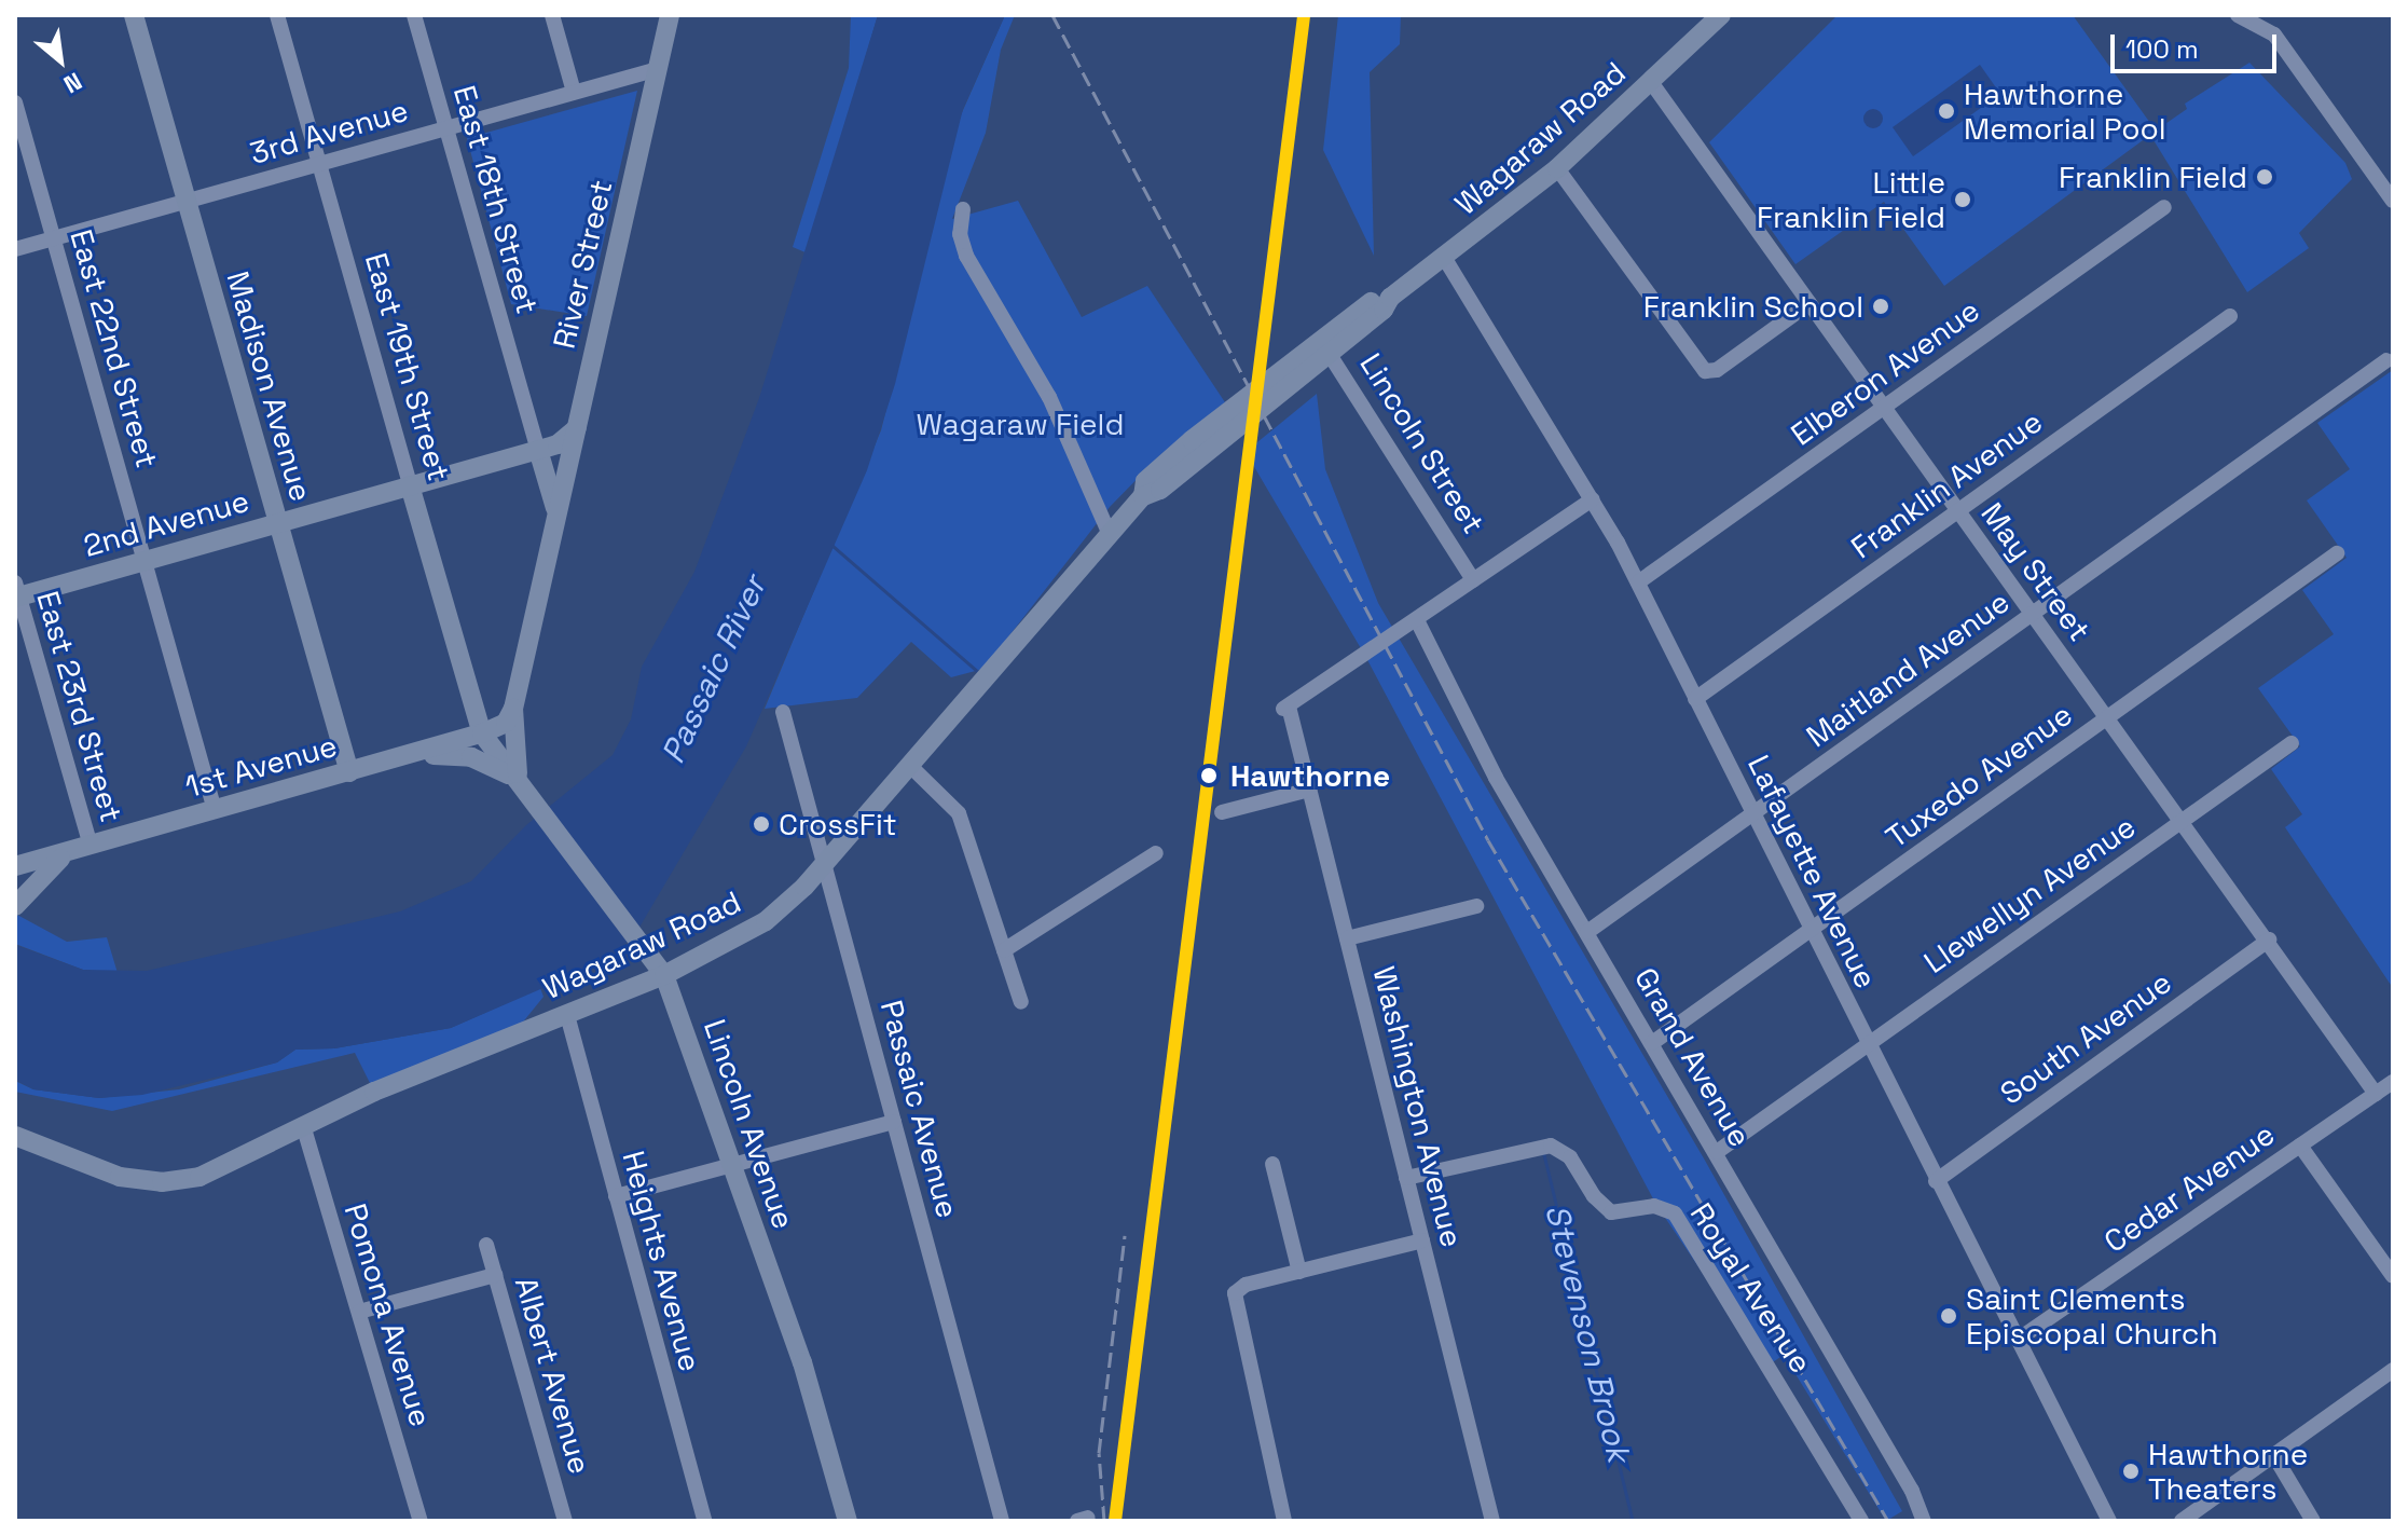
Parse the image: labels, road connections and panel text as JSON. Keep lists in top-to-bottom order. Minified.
{"streets":{"main road":["Wagaraw Road","River Street","East 19th Street","Madison Avenue","2nd Avenue","1st Avenue","Lincoln Avenue"],"street":["3rd Avenue","East 18th Street","East 22nd Street","Elberon Avenue","Lincoln Street","Franklin Avenue","May Street","Maitland Avenue","East 23rd Street","Tuxedo Avenue","Lafayette Avenue","Llewellyn Avenue","South Avenue","Grand Avenue","Washington Avenue","Passaic Avenue","Cedar Avenue","Heights Avenue","Royal Avenue","Pomona Avenue","Albert Avenue"]},"crossings":[["3rd Avenue","East 18th Street"],["3rd Avenue","River Street"],["3rd Avenue","East 22nd Street"],["3rd Avenue","East 19th Street"],["3rd Avenue","Madison Avenue"],["Wagaraw Road","Lincoln Street"],["Wagaraw Road","May Street"],["Wagaraw Road","Lafayette Avenue"],["Wagaraw Road","Passaic Avenue"],["Wagaraw Road","Lincoln Avenue"],["Wagaraw Road","Heights Avenue"],["Wagaraw Road","Pomona Avenue"],["East 18th Street","River Street"],["East 18th Street","2nd Avenue"],["River Street","2nd Avenue"],["River Street","1st Avenue"],["River Street","Lincoln Avenue"],["East 22nd Street","2nd Avenue"],["East 22nd Street","1st Avenue"],["East 19th Street","2nd Avenue"],["East 19th Street","1st Avenue"],["Elberon Avenue","May Street"],["Elberon Avenue","Lafayette Avenue"],["Madison Avenue","2nd Avenue"],["Madison Avenue","1st Avenue"],["Franklin Avenue","May Street"],["Franklin Avenue","Lafayette Avenue"],["2nd Avenue","East 23rd Street"],["May Street","Maitland Avenue"],["May Street","Tuxedo Avenue"],["May Street","Llewellyn Avenue"],["May Street","South Avenue"],["May Street","Cedar Avenue"],["Maitland Avenue","Lafayette Avenue"],["Maitland Avenue","Grand Avenue"],["East 23rd Street","1st Avenue"],["Tuxedo Avenue","Lafayette Avenue"],["Tuxedo Avenue","Grand Avenue"],["Lafayette Avenue","Llewellyn Avenue"],["Lafayette Avenue","South Avenue"],["Lafayette Avenue","Cedar Avenue"],["Llewellyn Avenue","Grand Avenue"],["Grand Avenue","Washington Avenue"],["Washington Avenue","Royal Avenue"]],"water":["Passaic River","Stevenson Brook"],"parks":["Wagaraw Field"],"places":["Hawthorne Memorial Pool","Franklin Field","Little Franklin Field","Franklin School","Hawthorne","CrossFit","Saint Clements Episcopal Church","Hawthorne Theaters"],"scale_bar":"100 m","north":"bottom right"}
